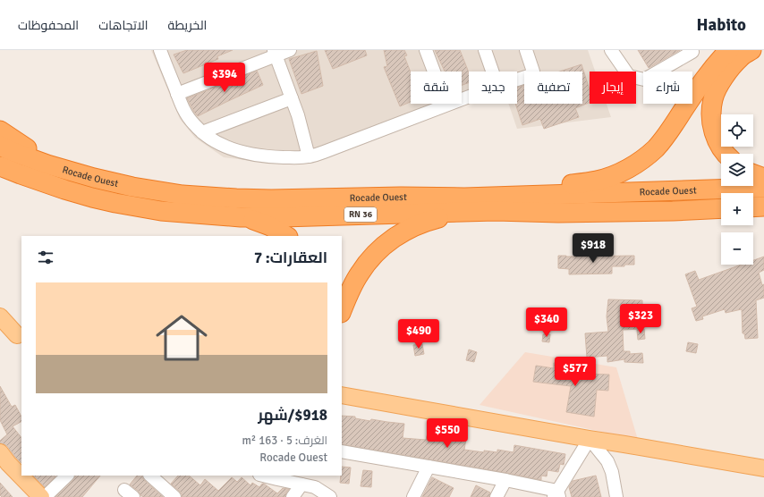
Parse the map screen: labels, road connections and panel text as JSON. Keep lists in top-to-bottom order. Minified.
{"streets":{"highway":["Rocade Ouest","RN 36"]},"page":{"header":"Habito","nav":["الخريطة","الاتجاهات","المحفوظات"],"price":["$394","$918","$323","$340","$490","$577","$550"],"chip":["شراء","إيجار","تصفية","جديد","شقة"],"map_buttons":["+","−"],"heading":"العقارات: 7","list":[{"name":"$918/شهر","note":"الغرف: 5 · 163 m² · Rocade Ouest"}]}}
